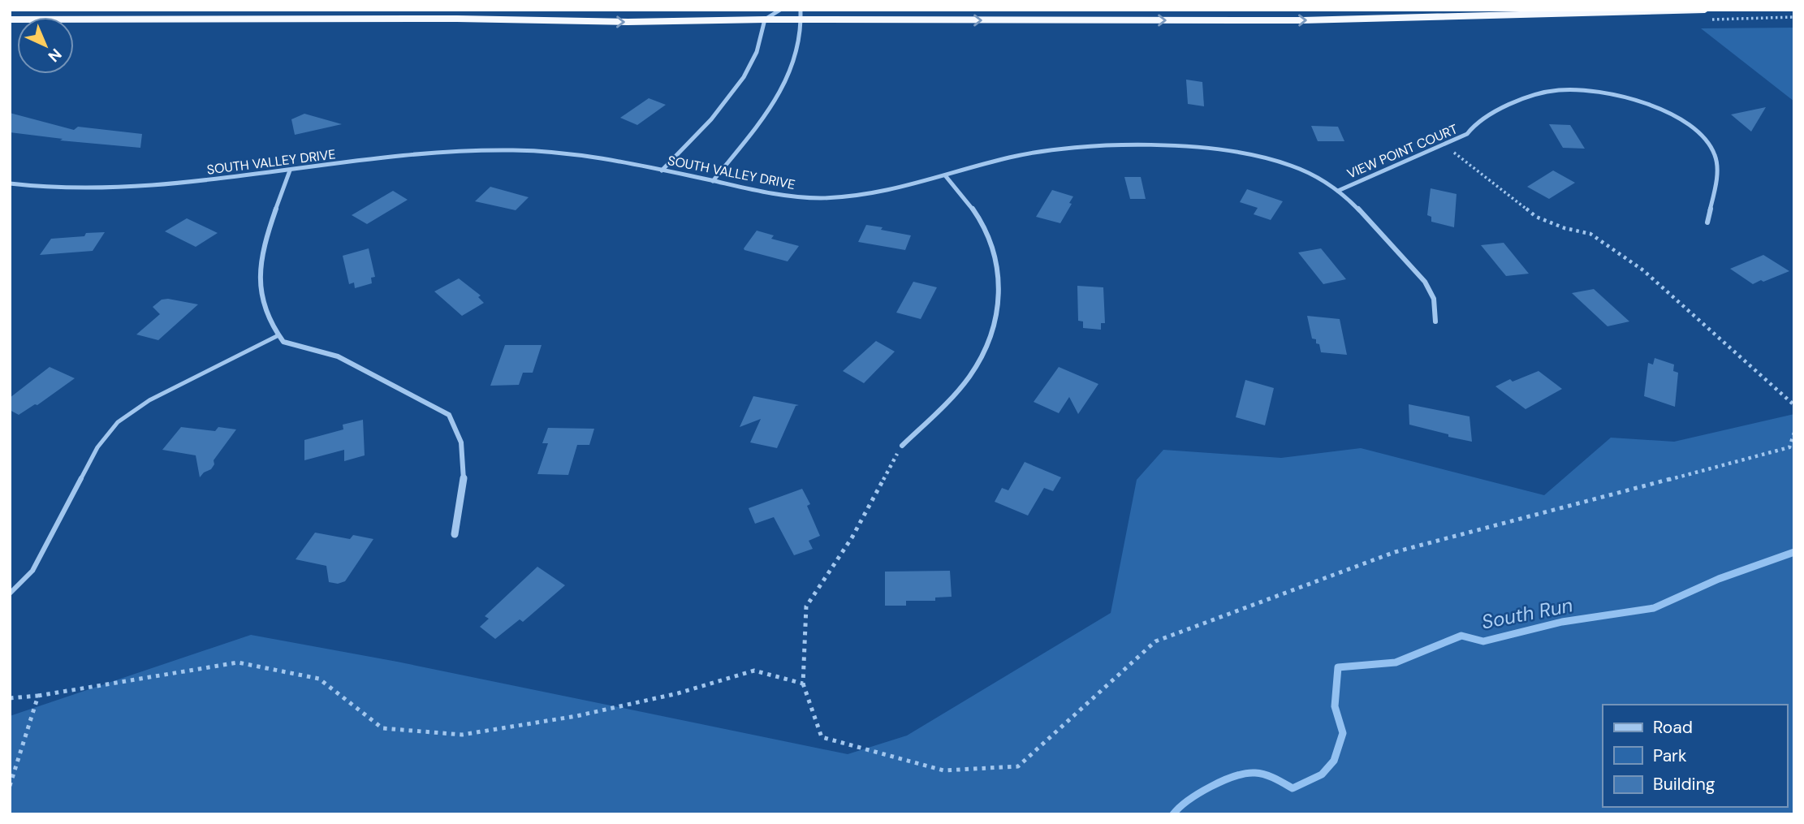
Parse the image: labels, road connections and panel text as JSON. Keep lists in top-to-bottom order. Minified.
{"streets":{"street":["VIEW POINT COURT","SOUTH VALLEY DRIVE"]},"crossings":[["VIEW POINT COURT","SOUTH VALLEY DRIVE"]],"water":["South Run"],"legend":["Road","Park","Building"],"north":"bottom right"}
